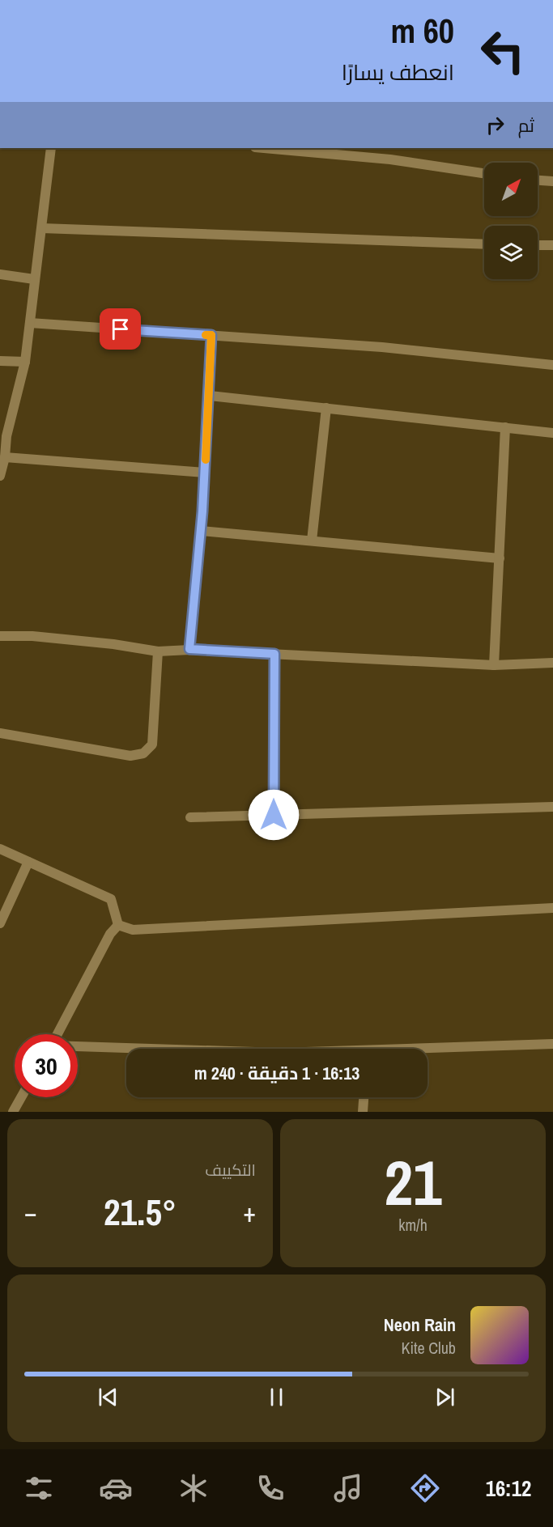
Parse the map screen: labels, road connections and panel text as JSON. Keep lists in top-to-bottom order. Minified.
{"north":"top right","page":{"turn":["60 m","انعطف يسارًا"],"then":"ثم","limit":"30","trip":"16:13 · 1 دقيقة · 240 m","tile":[["21","km/h"],"التكييف"],"heat":["−","21.5°","+"],"song":["Neon Rain","Kite Club"],"tabs":"16:12"}}
